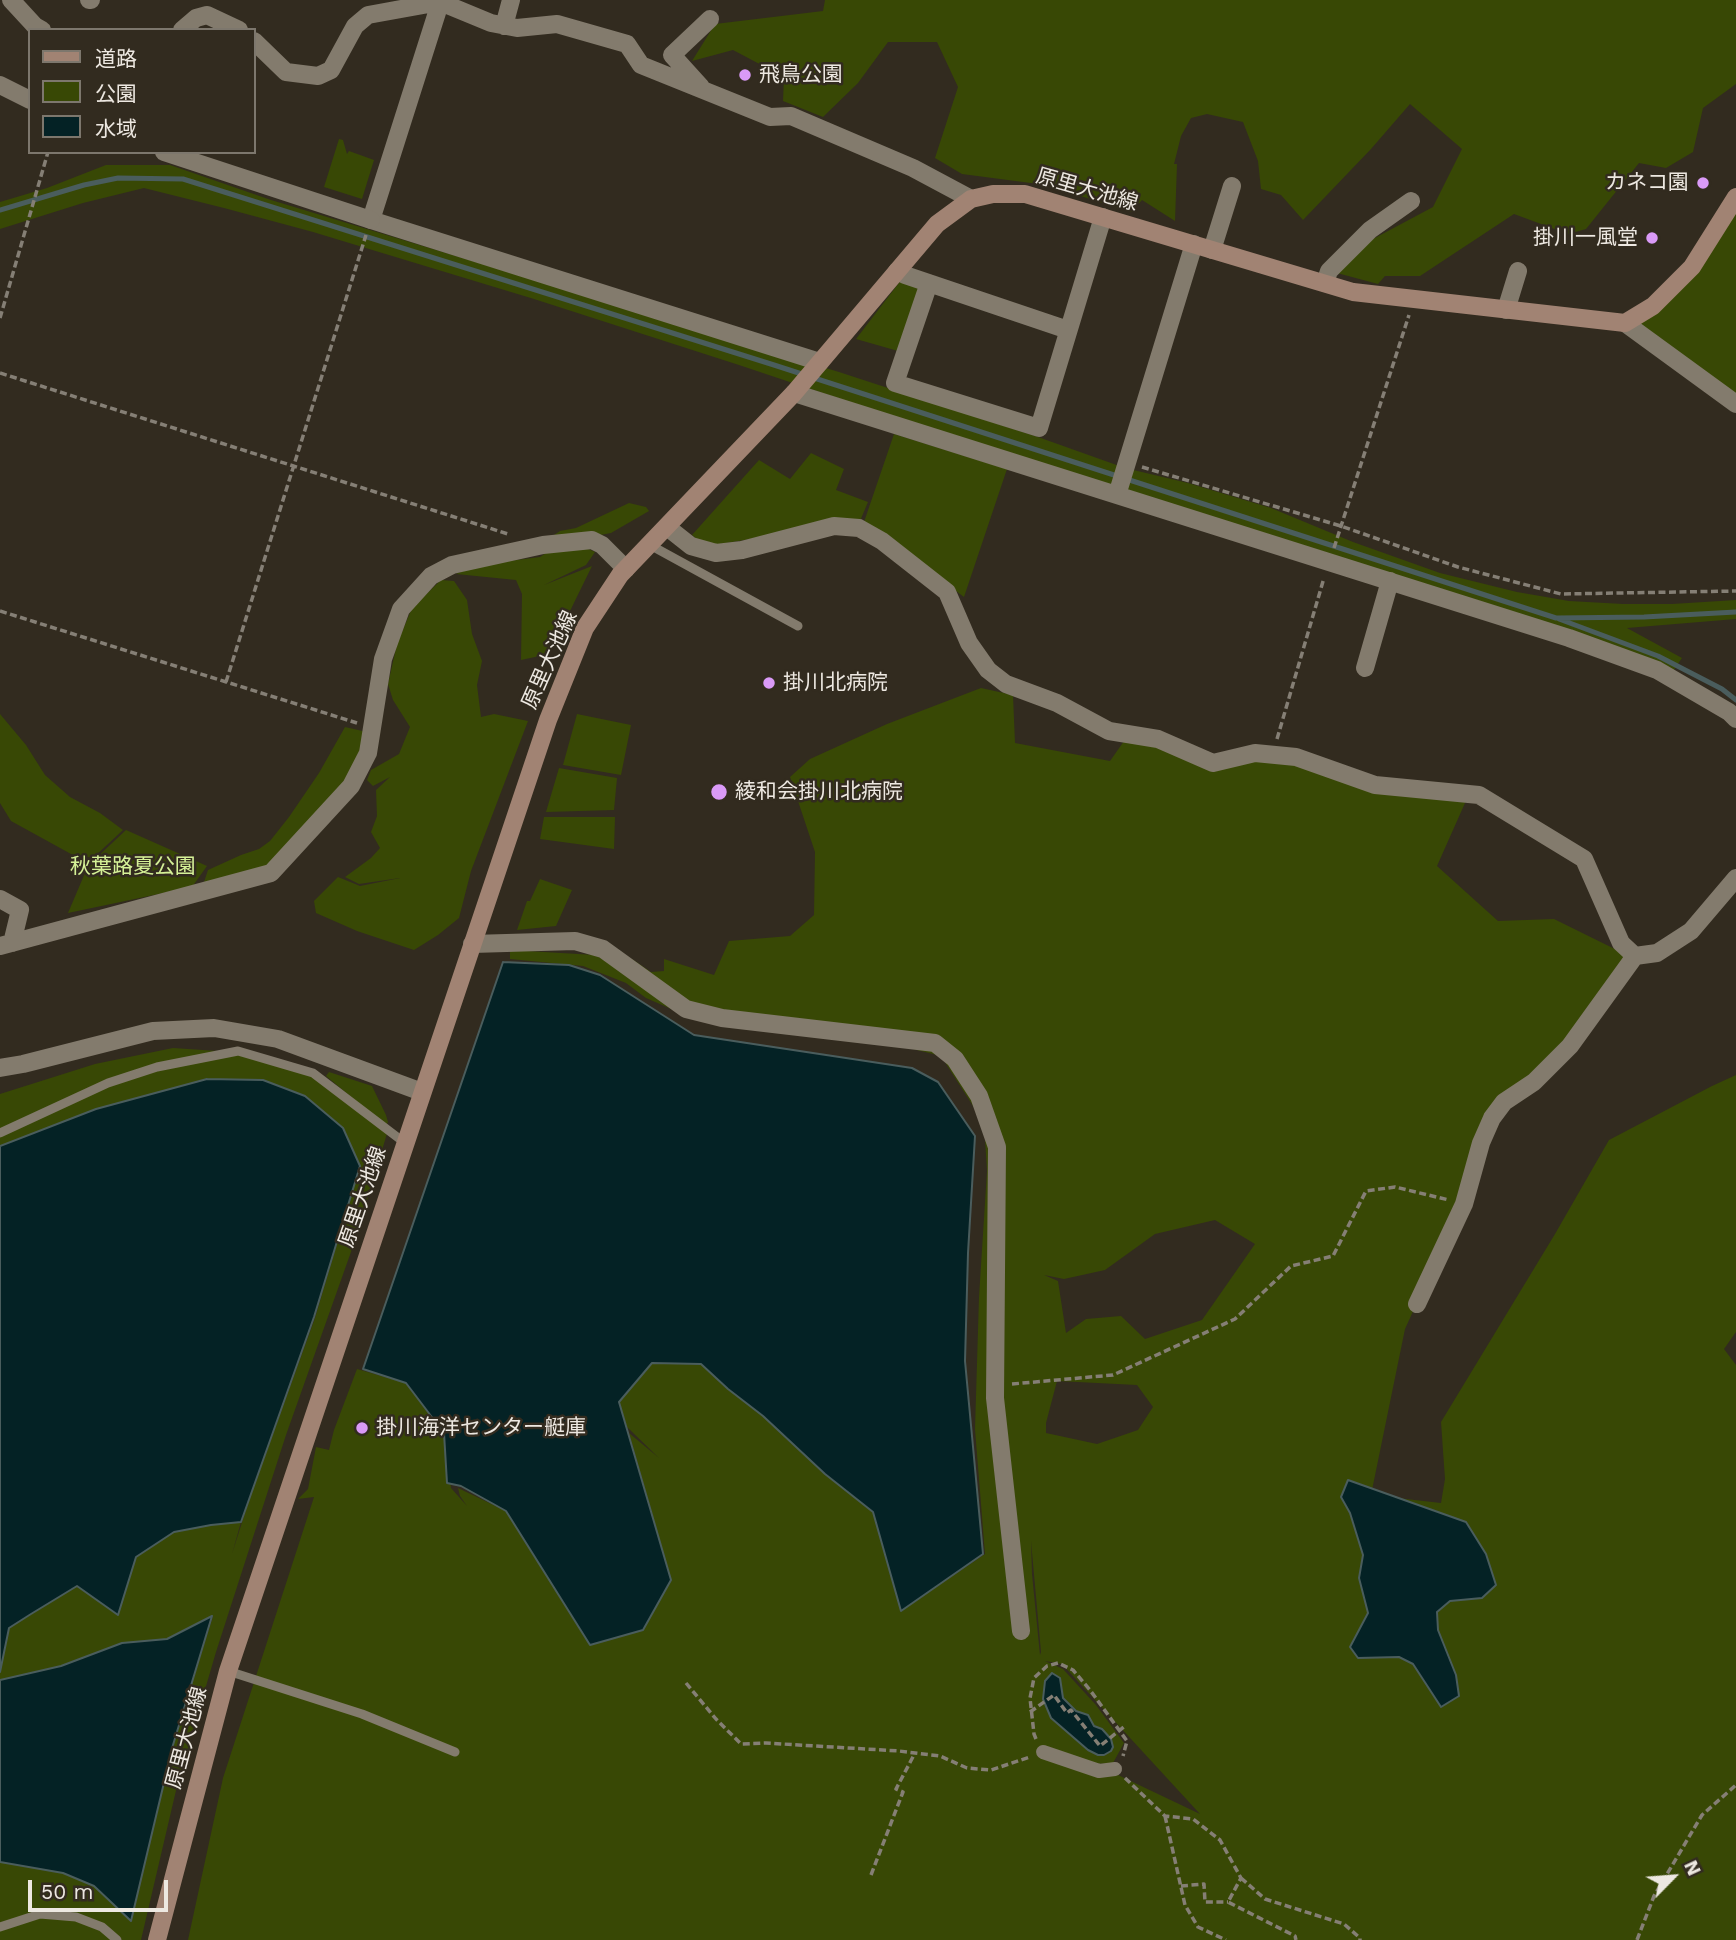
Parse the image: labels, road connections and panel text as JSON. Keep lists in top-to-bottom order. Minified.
{"streets":{"main road":["原里大池線"]},"parks":["秋葉路夏公園"],"places":["飛鳥公園","カネコ園","掛川一風堂","掛川北病院","綾和会掛川北病院","掛川海洋センター艇庫"],"legend":["道路","公園","水域"],"scale_bar":"50 m","north":"top right"}
